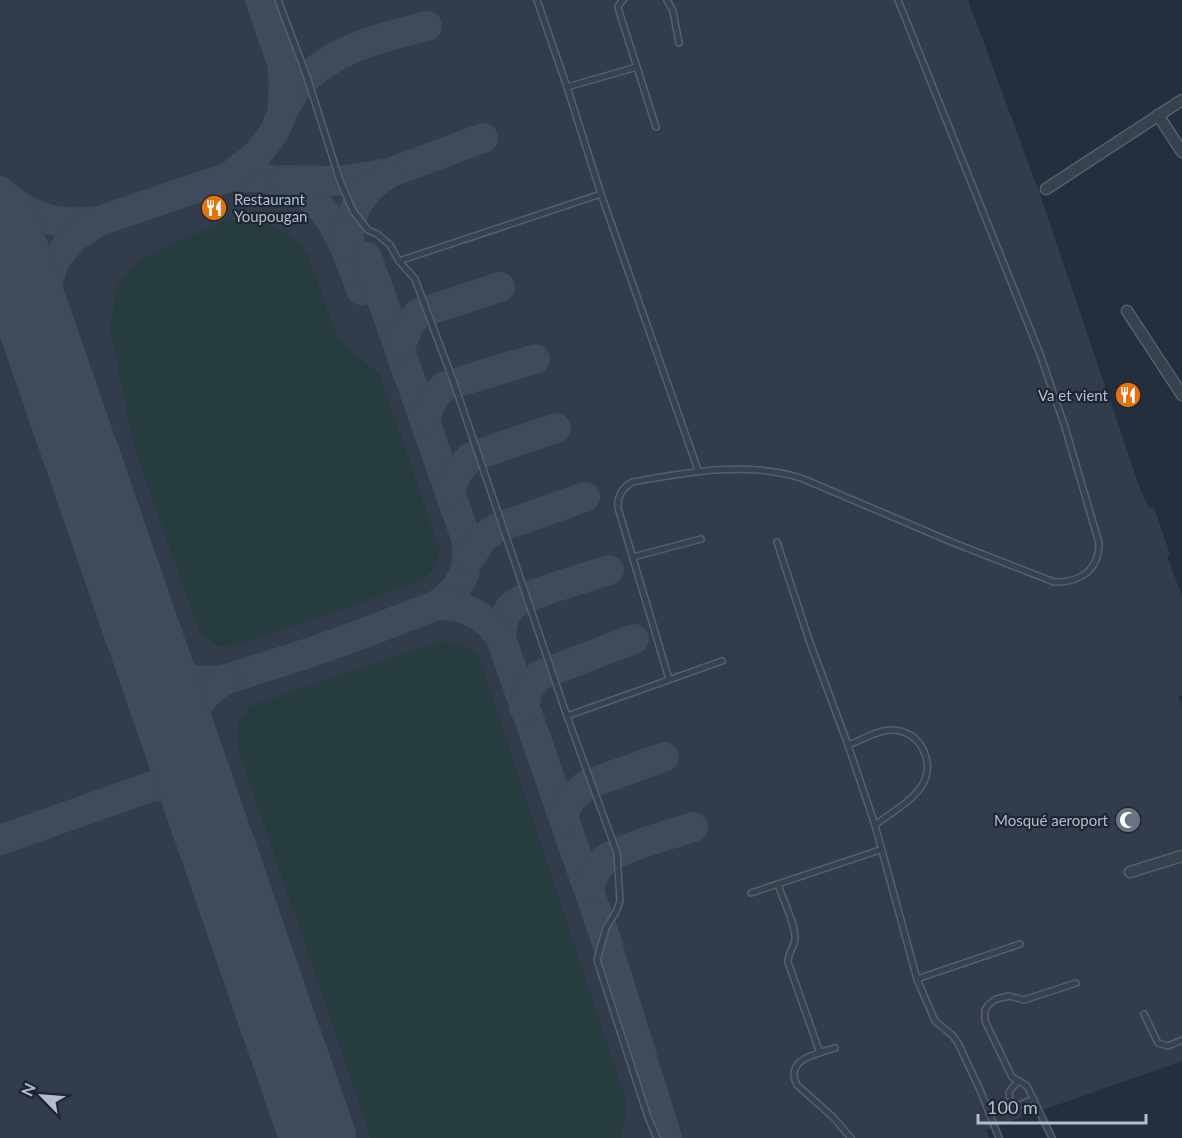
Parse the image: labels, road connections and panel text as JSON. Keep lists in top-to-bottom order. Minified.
{"places":{"restaurant":["Restaurant Youpougan","Va et vient"],"mosque":["Mosqué aeroport"]},"scale_bar":"100 m","north":"top left"}
